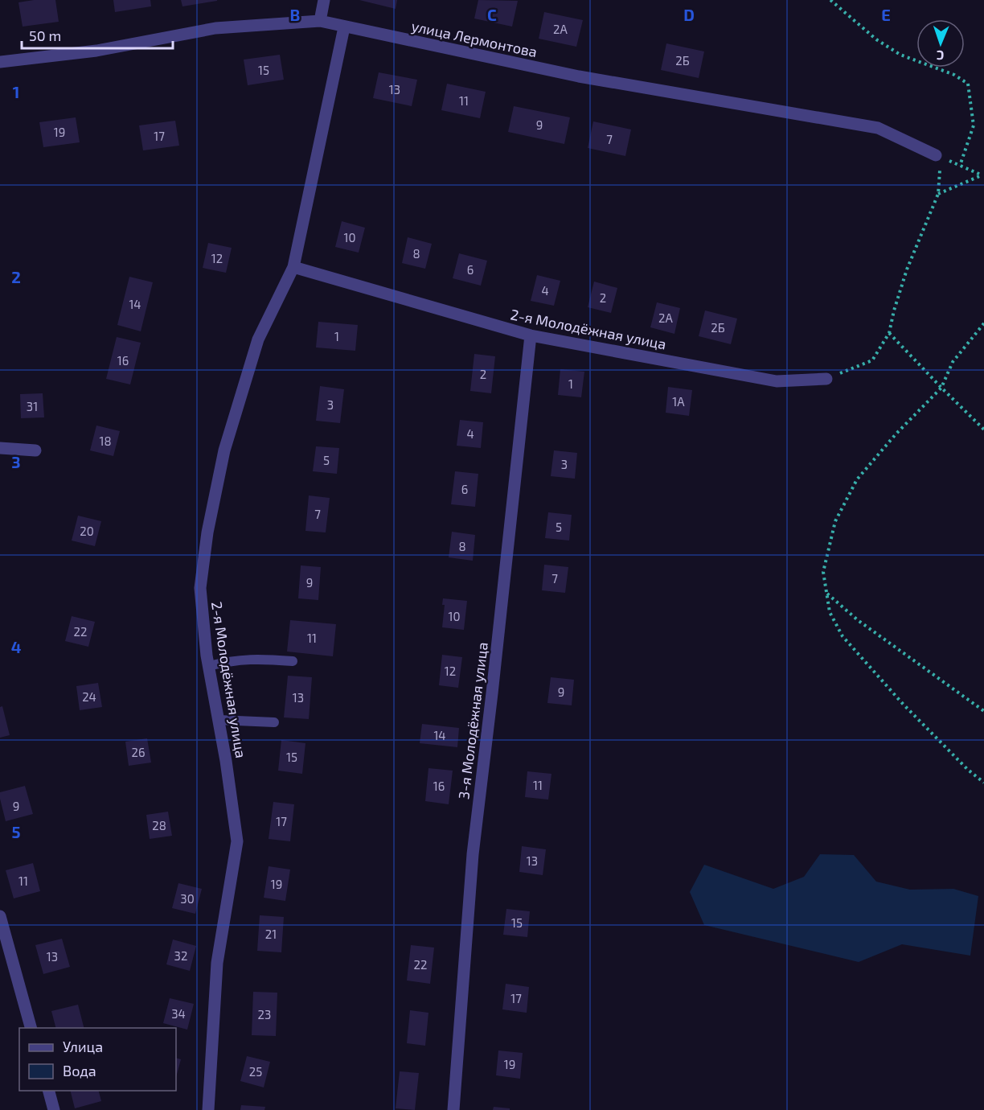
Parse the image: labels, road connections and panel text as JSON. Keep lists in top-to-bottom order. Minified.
{"streets":{"street":["улица Лермонтова","2-я Молодёжная улица","3-я Молодёжная улица"]},"crossings":[["улица Лермонтова","2-я Молодёжная улица"],["2-я Молодёжная улица","3-я Молодёжная улица"]],"house_numbers":["2А","2Б","15","13","11","9","19","17","7","10","8","12","6","4","2","14","2А","2Б","1","16","2","1","1А","3","31","4","18","5","3","6","7","5","20","8","7","9","10","22","11","12","9","24","13","14","26","15","11","16","9","17","28","13","11","19","30","15","21","32","13","22","17","34","23","19","25"],"legend":["Улица","Вода"],"scale_bar":"50 m","north":"bottom","grid":{"columns":["B","C","D","E"],"rows":["1","2","3","4","5"]}}
